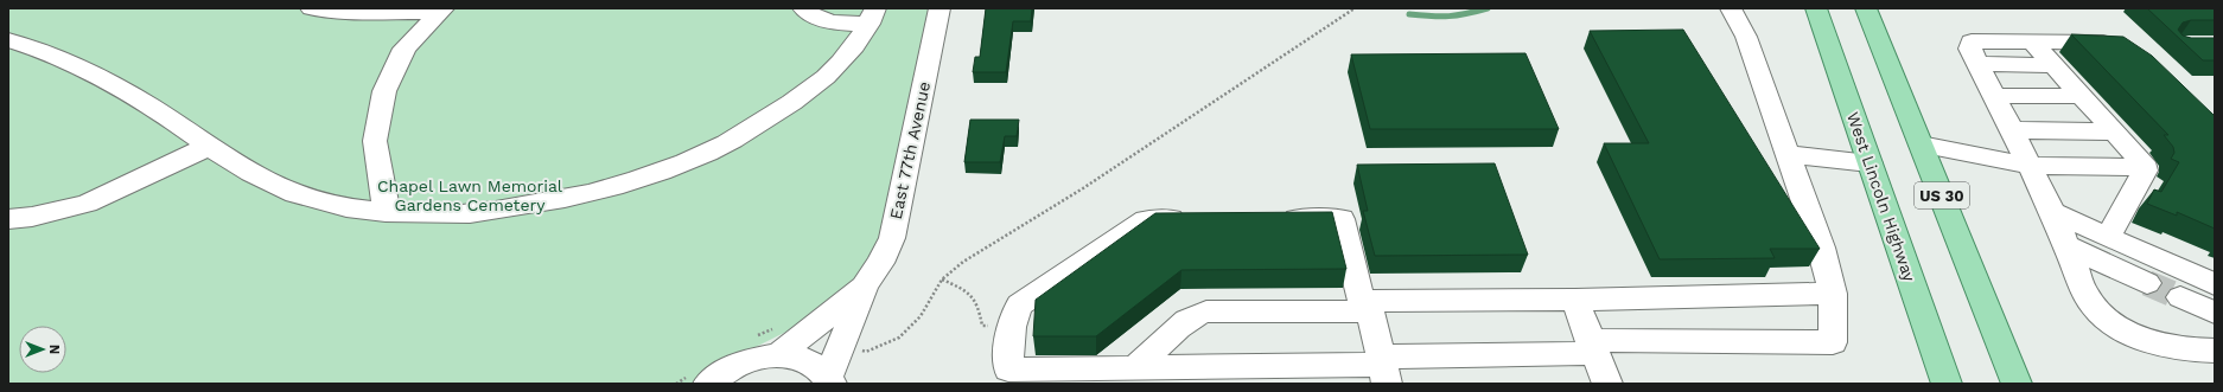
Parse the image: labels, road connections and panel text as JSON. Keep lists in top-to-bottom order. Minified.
{"streets":{"main road":["US 30","West Lincoln Highway"],"street":["East 77th Avenue"]},"parks":["Chapel Lawn Memorial Gardens Cemetery"],"north":"right"}
